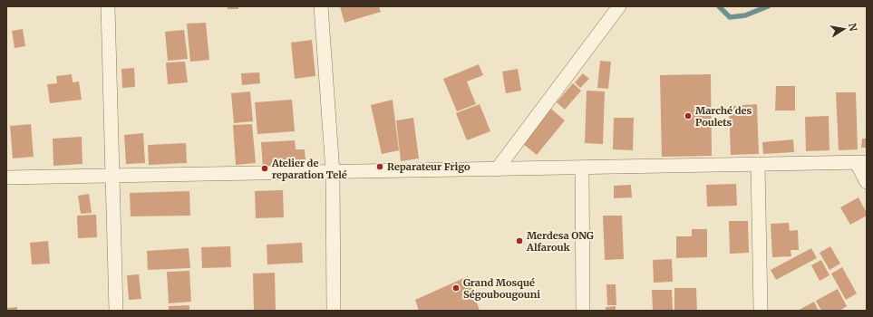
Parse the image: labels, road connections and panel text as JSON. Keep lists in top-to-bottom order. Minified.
{"places":["Marché des Poulets","Reparateur Frigo","Atelier de reparation Telé","Merdesa ONG Alfarouk","Grand Mosqué Ségoubougouni"],"north":"right"}
